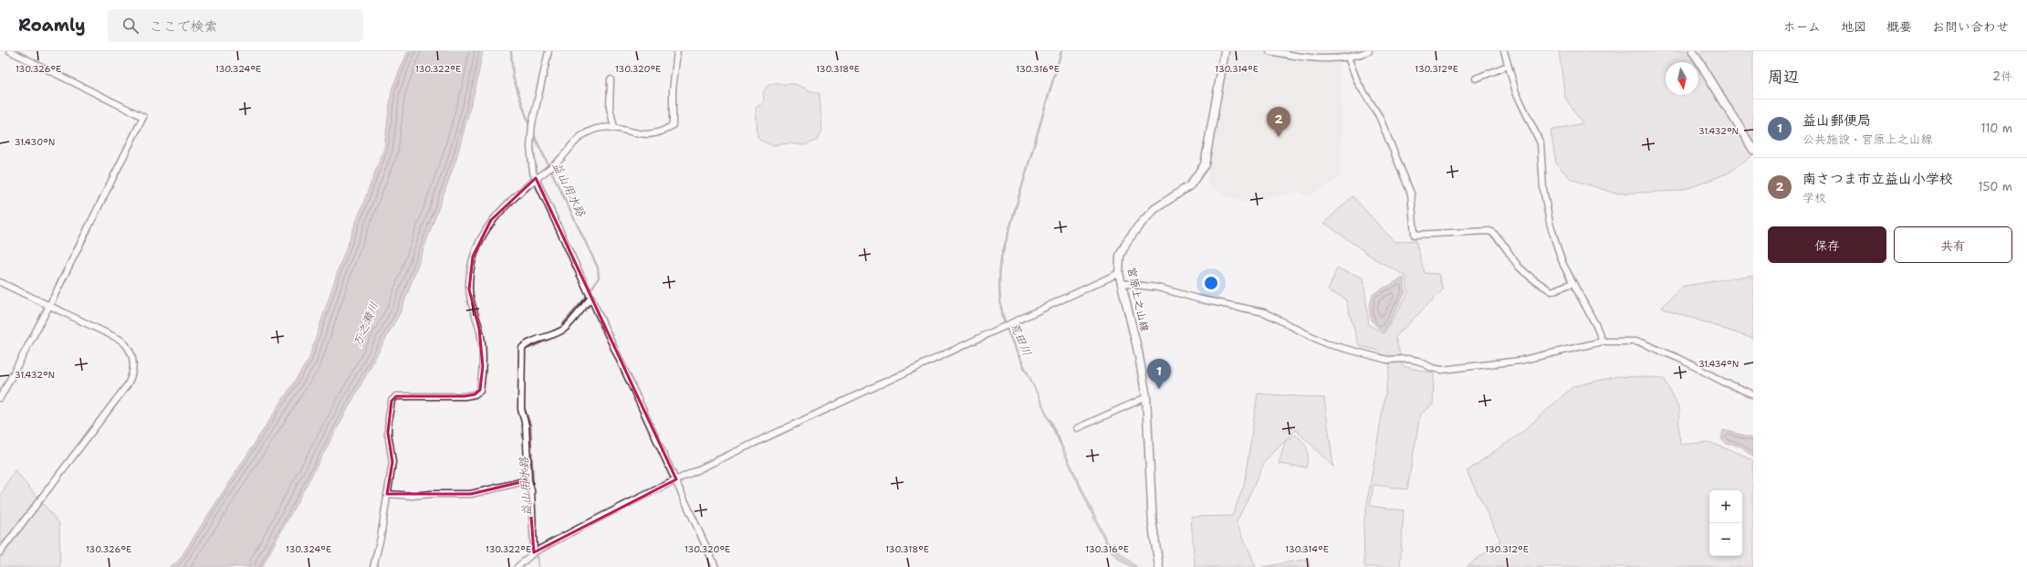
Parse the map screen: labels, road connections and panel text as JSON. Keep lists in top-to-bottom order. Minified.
{"streets":{"street":["宮原上之山線"]},"water":["益山用水路","万之瀬川","荒田川"],"north":"bottom","page":{"header":"Roamly","search":"ここで検索","nav":["ホーム","地図","概要","お問い合わせ"],"heading":["周辺","2件"],"list":[{"mark":"1","name":"益山郵便局","note":"公共施設 · 宮原上之山線","value":"110 m"},{"mark":"2","name":"南さつま市立益山小学校","note":"学校","value":"150 m"}],"pins":["2","1"],"buttons":["保存","共有"],"map_buttons":["+","−"]},"coordinates":["130.326°E","130.324°E","130.322°E","130.320°E","130.318°E","130.316°E","130.314°E","130.312°E","31.432°N","31.430°N","31.434°N"]}
